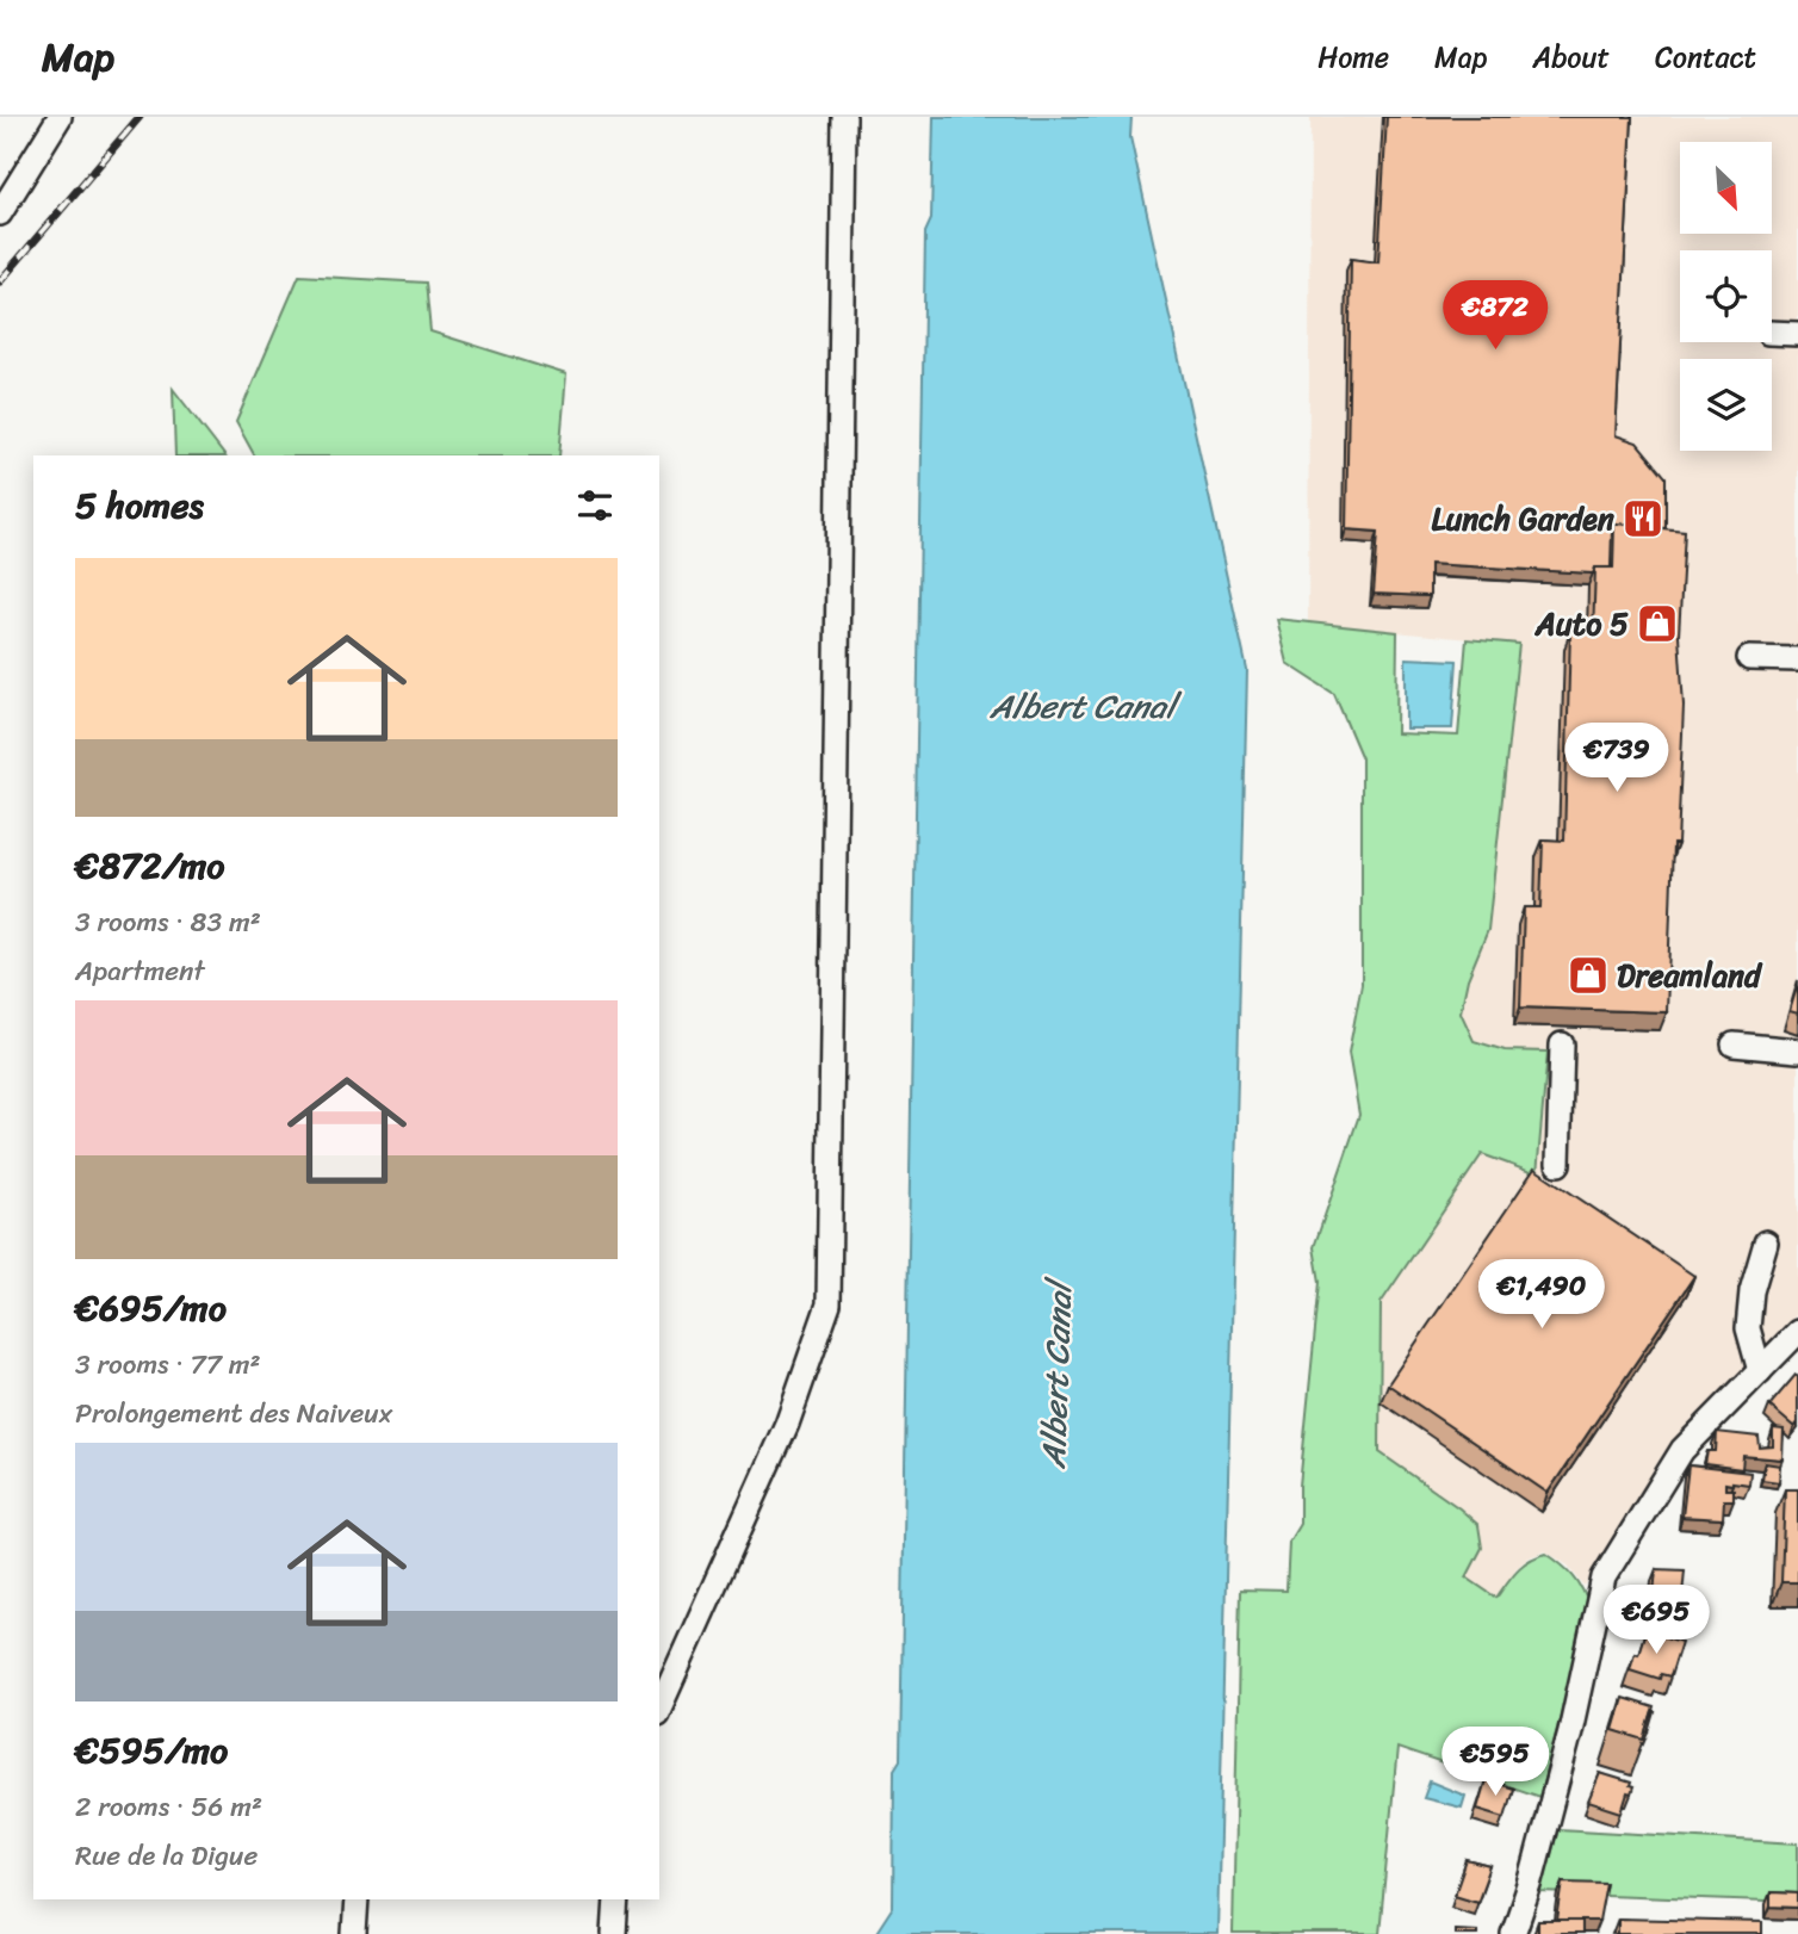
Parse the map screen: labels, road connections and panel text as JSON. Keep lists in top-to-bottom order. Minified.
{"water":["Albert Canal"],"places":{"restaurant":["Lunch Garden"],"shop":["Auto 5","Dreamland"]},"north":"bottom right","page":{"header":"Map","nav":["Home","Map","About","Contact"],"price":["€872","€739","€1,490","€695","€595"],"heading":"5 homes","list":[{"name":"€872/mo","note":"3 rooms · 83 m² · Apartment"},{"name":"€695/mo","note":"3 rooms · 77 m² · Prolongement des Naiveux"},{"name":"€595/mo","note":"2 rooms · 56 m² · Rue de la Digue"}]}}
